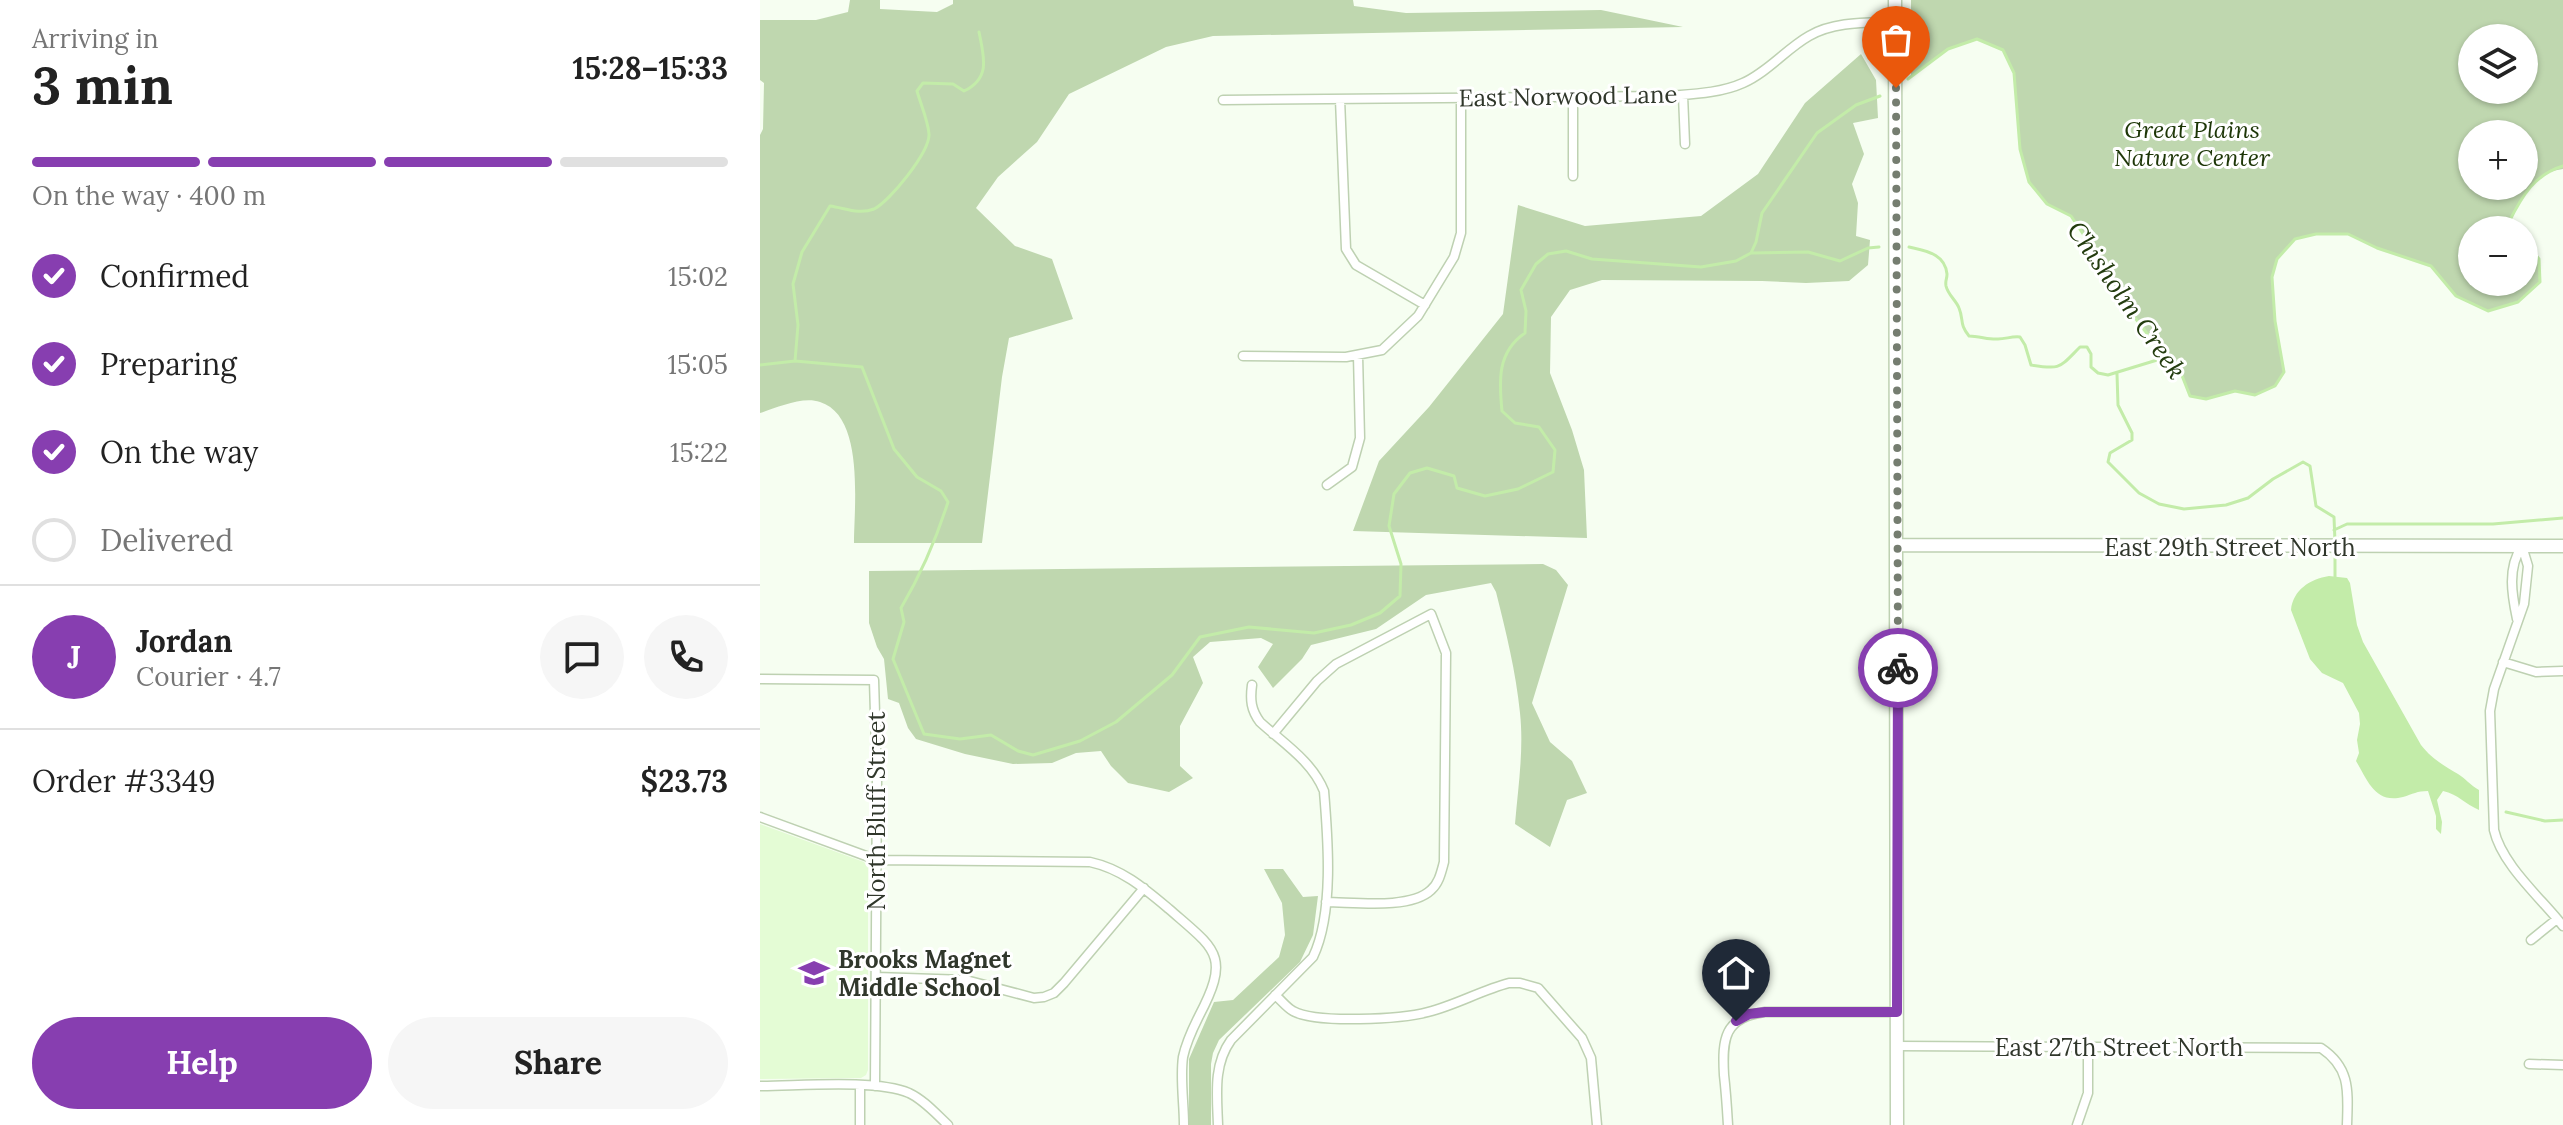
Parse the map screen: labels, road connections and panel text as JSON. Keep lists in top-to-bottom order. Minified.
{"streets":{"main road":["East 29th Street North"],"street":["East Norwood Lane","North Bluff Street","East 27th Street North"]},"water":["Chisholm Creek"],"parks":["Great Plains Nature Center"],"places":{"school or university":["Brooks Magnet Middle School"]},"page":{"heading":["3 min","Arriving in","15:28–15:33"],"panel":["Jordan","Courier · 4.7","Order #3349","$23.73"],"map_buttons":["+","−"],"bar":"On the way · 400 m","list":[["Confirmed","15:02"],["Preparing","15:05"],["On the way","15:22"],"Delivered"],"round":"J","buttons":["Help","Share"]}}
